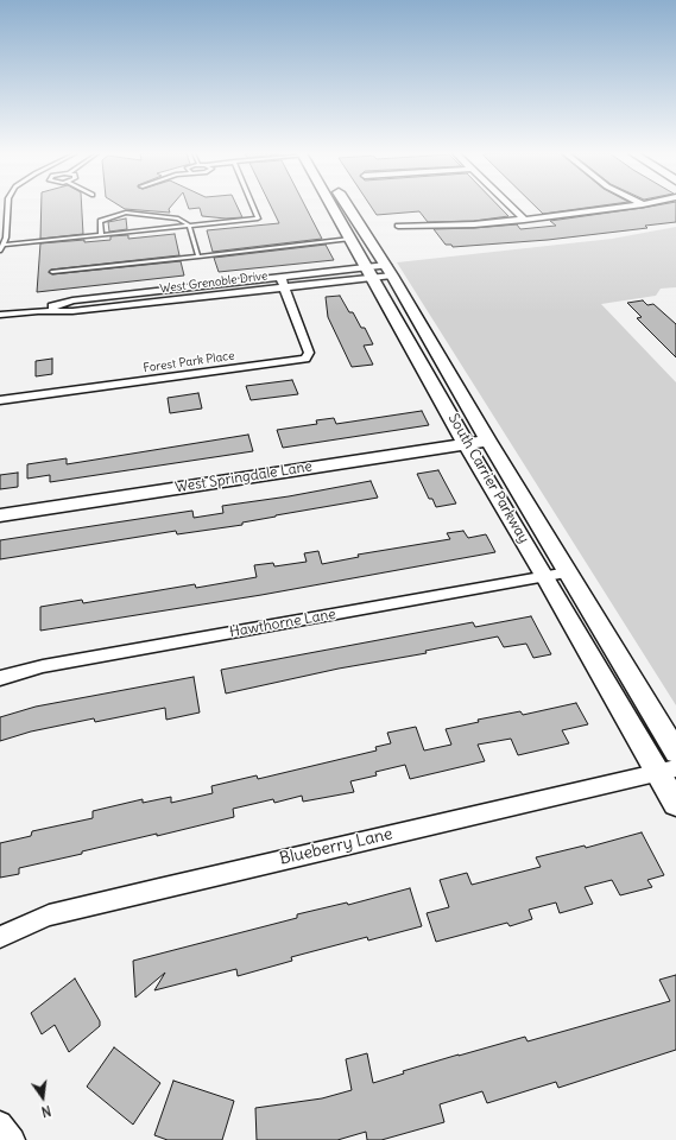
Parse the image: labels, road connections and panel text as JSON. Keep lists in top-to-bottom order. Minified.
{"streets":{"main road":["West Springdale Lane","South Carrier Parkway"],"street":["West Grenoble Drive","Forest Park Place","Hawthorne Lane","Blueberry Lane"]},"crossings":[["West Grenoble Drive","Forest Park Place"],["West Grenoble Drive","South Carrier Parkway"],["West Springdale Lane","South Carrier Parkway"],["South Carrier Parkway","Hawthorne Lane"],["South Carrier Parkway","Blueberry Lane"]],"north":"bottom"}
